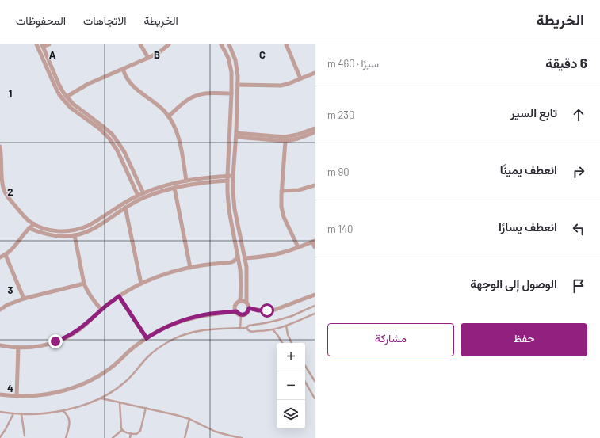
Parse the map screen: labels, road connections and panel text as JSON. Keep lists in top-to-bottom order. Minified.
{"page":{"header":"الخريطة","nav":["الخريطة","الاتجاهات","المحفوظات"],"heading":["6 دقيقة","سيرًا · 460 m"],"list":[["تابع السير","230 m"],["انعطف يمينًا","90 m"],["انعطف يسارًا","140 m"],"الوصول إلى الوجهة"],"buttons":["حفظ","مشاركة"],"map_buttons":["+","−"]},"grid":{"columns":["A","B","C"],"rows":["1","2","3","4"]}}
